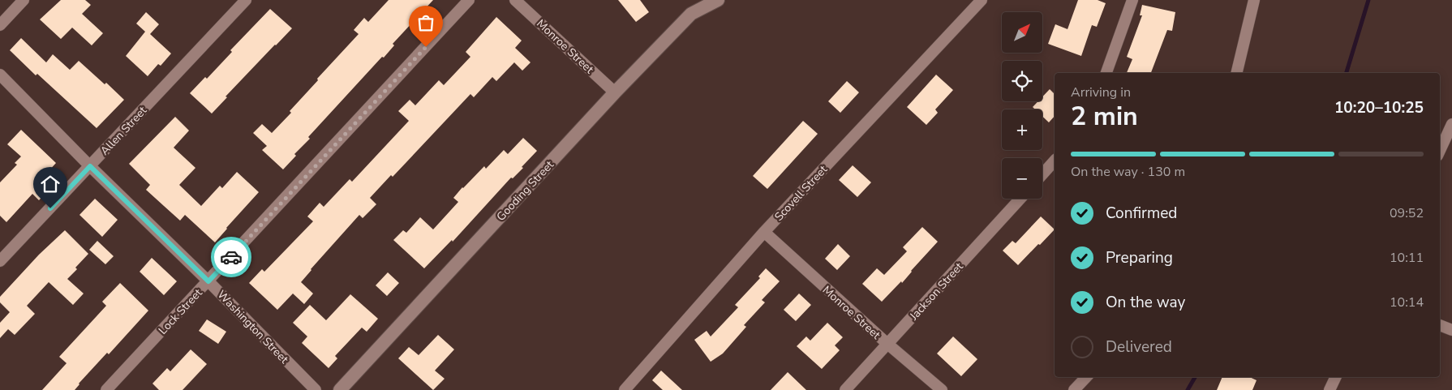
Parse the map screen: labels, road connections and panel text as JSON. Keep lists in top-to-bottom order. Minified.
{"streets":{"street":["Monroe Street","Allen Street","Gooding Street","Scovell Street","Jackson Street","Lock Street","Washington Street"]},"crossings":[["Monroe Street","Gooding Street"],["Monroe Street","Scovell Street"],["Monroe Street","Jackson Street"],["Allen Street","Washington Street"],["Lock Street","Washington Street"]],"north":"top right","page":{"map_buttons":["+","−"],"heading":["2 min","Arriving in","10:20–10:25"],"bar":"On the way · 130 m","list":[["Confirmed","09:52"],["Preparing","10:11"],["On the way","10:14"],"Delivered"]}}
